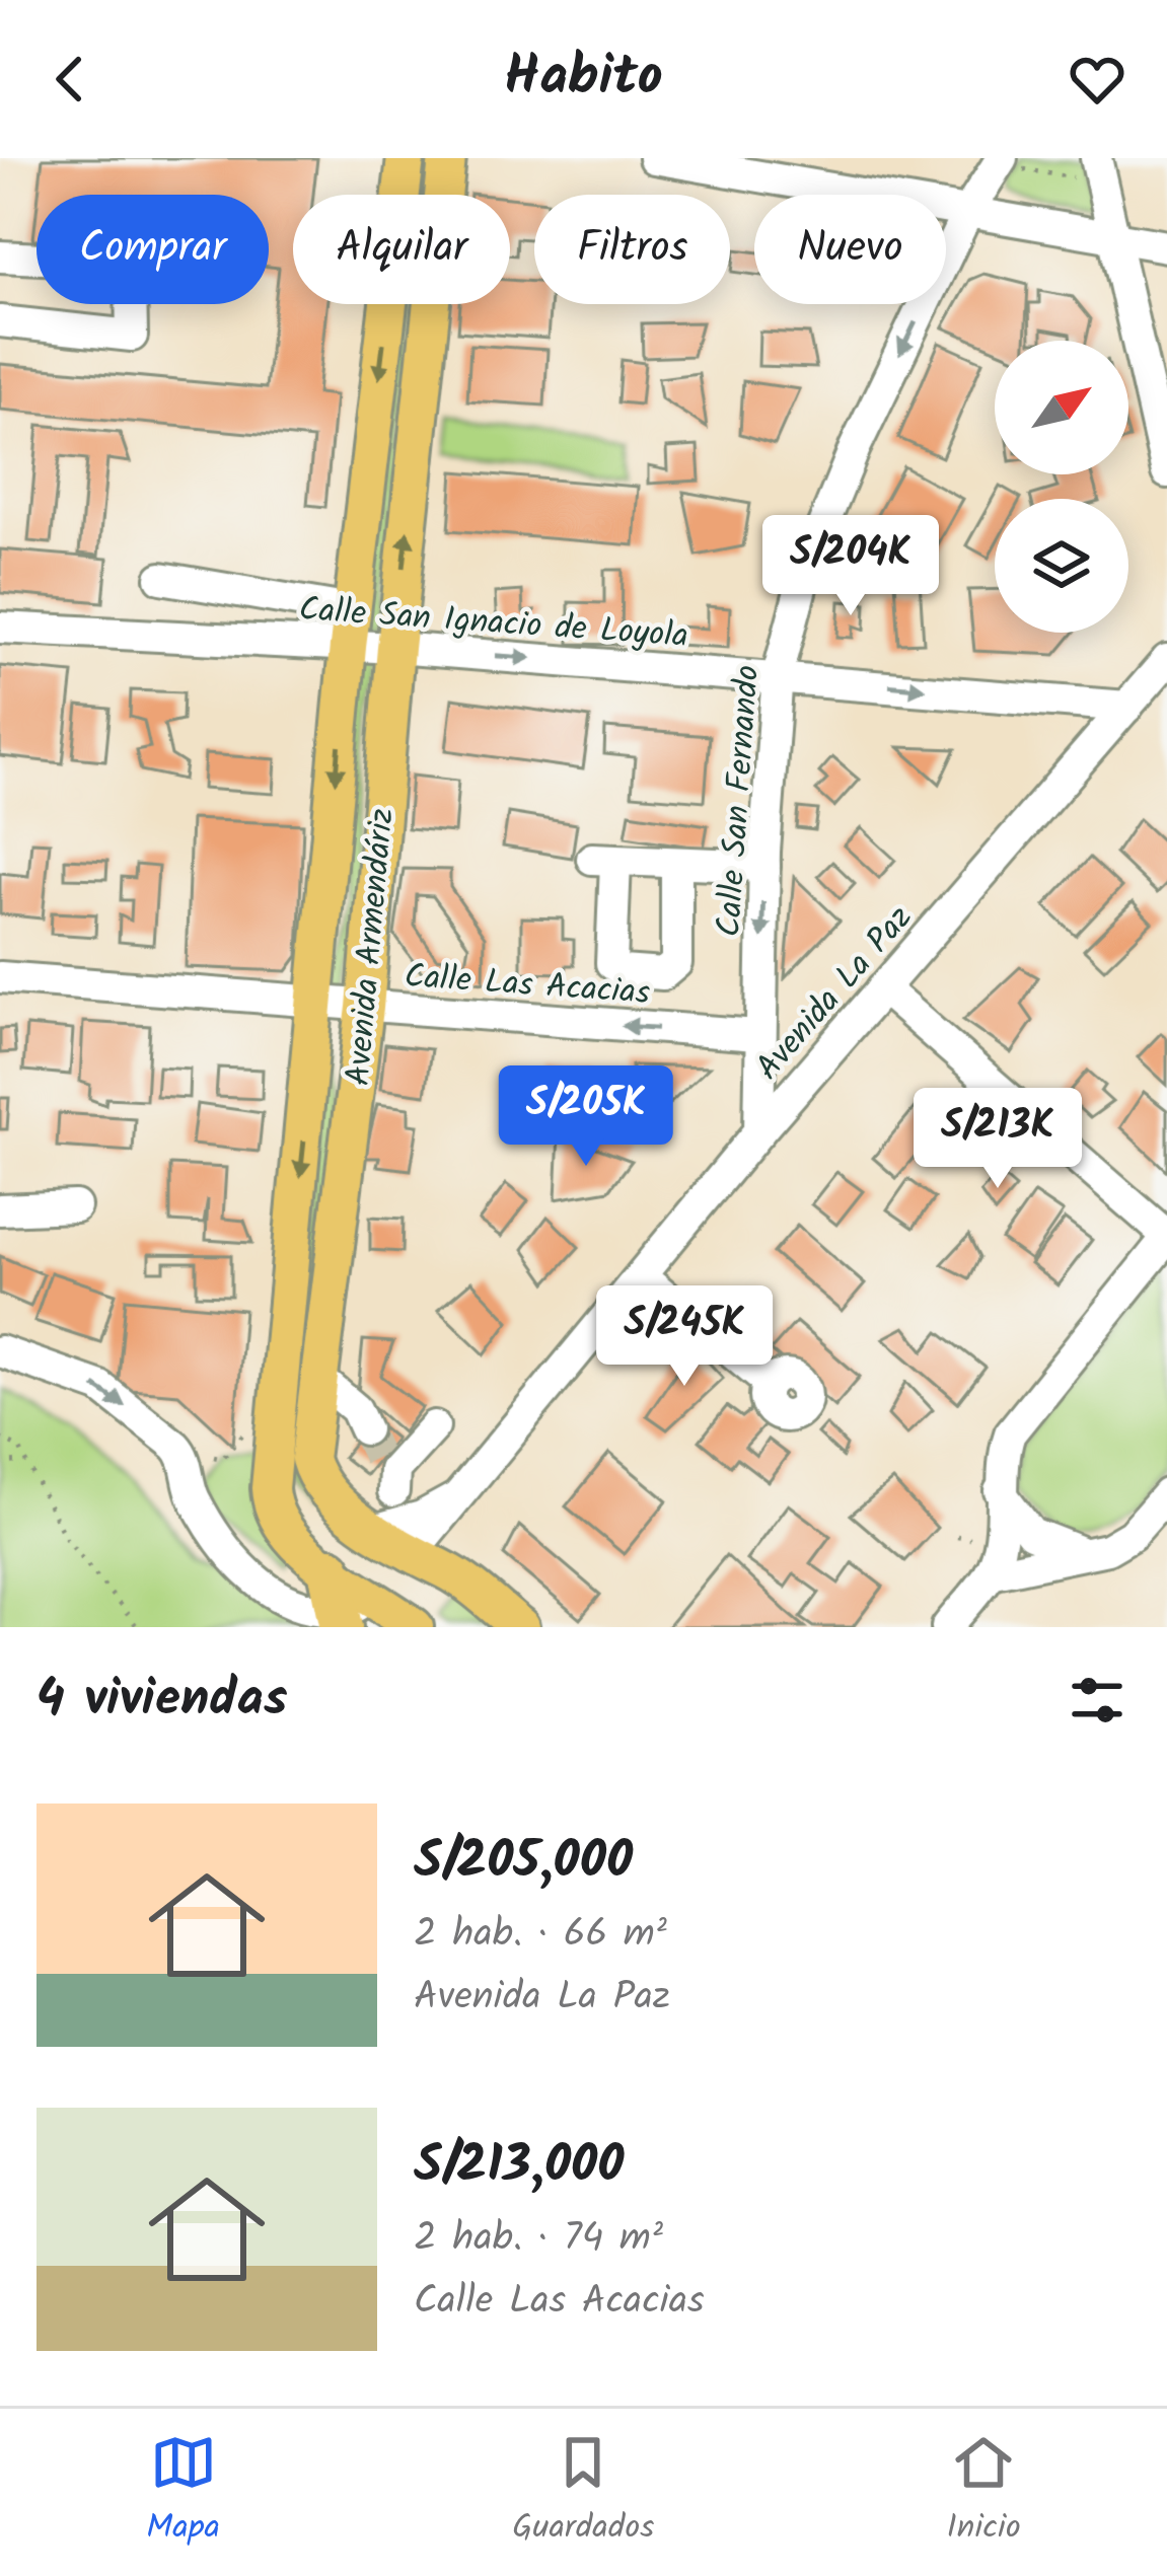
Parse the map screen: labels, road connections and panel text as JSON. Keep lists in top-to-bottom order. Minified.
{"streets":{"main road":["Avenida Armendáriz"],"street":["Calle San Ignacio de Loyola","Calle San Fernando","Calle Las Acacias","Avenida La Paz"]},"crossings":[["Calle San Ignacio de Loyola","Calle San Fernando"],["Calle San Ignacio de Loyola","Avenida Armendáriz"],["Calle San Ignacio de Loyola","Avenida La Paz"],["Calle San Fernando","Calle Las Acacias"],["Calle San Fernando","Avenida La Paz"],["Avenida Armendáriz","Calle Las Acacias"],["Avenida Armendáriz","Avenida La Paz"]],"one_way":["Calle San Ignacio de Loyola","Calle San Fernando","Calle Las Acacias"],"north":"top right","page":{"header":"Habito","chip":["Comprar","Alquilar","Filtros","Nuevo"],"price":["S/204K","S/205K","S/213K","S/245K"],"heading":"4 viviendas","list":[{"name":"S/205,000","note":"2 hab. · 66 m² · Avenida La Paz"},{"name":"S/213,000","note":"2 hab. · 74 m² · Calle Las Acacias"}],"tabs":["Mapa","Guardados","Inicio"]}}
